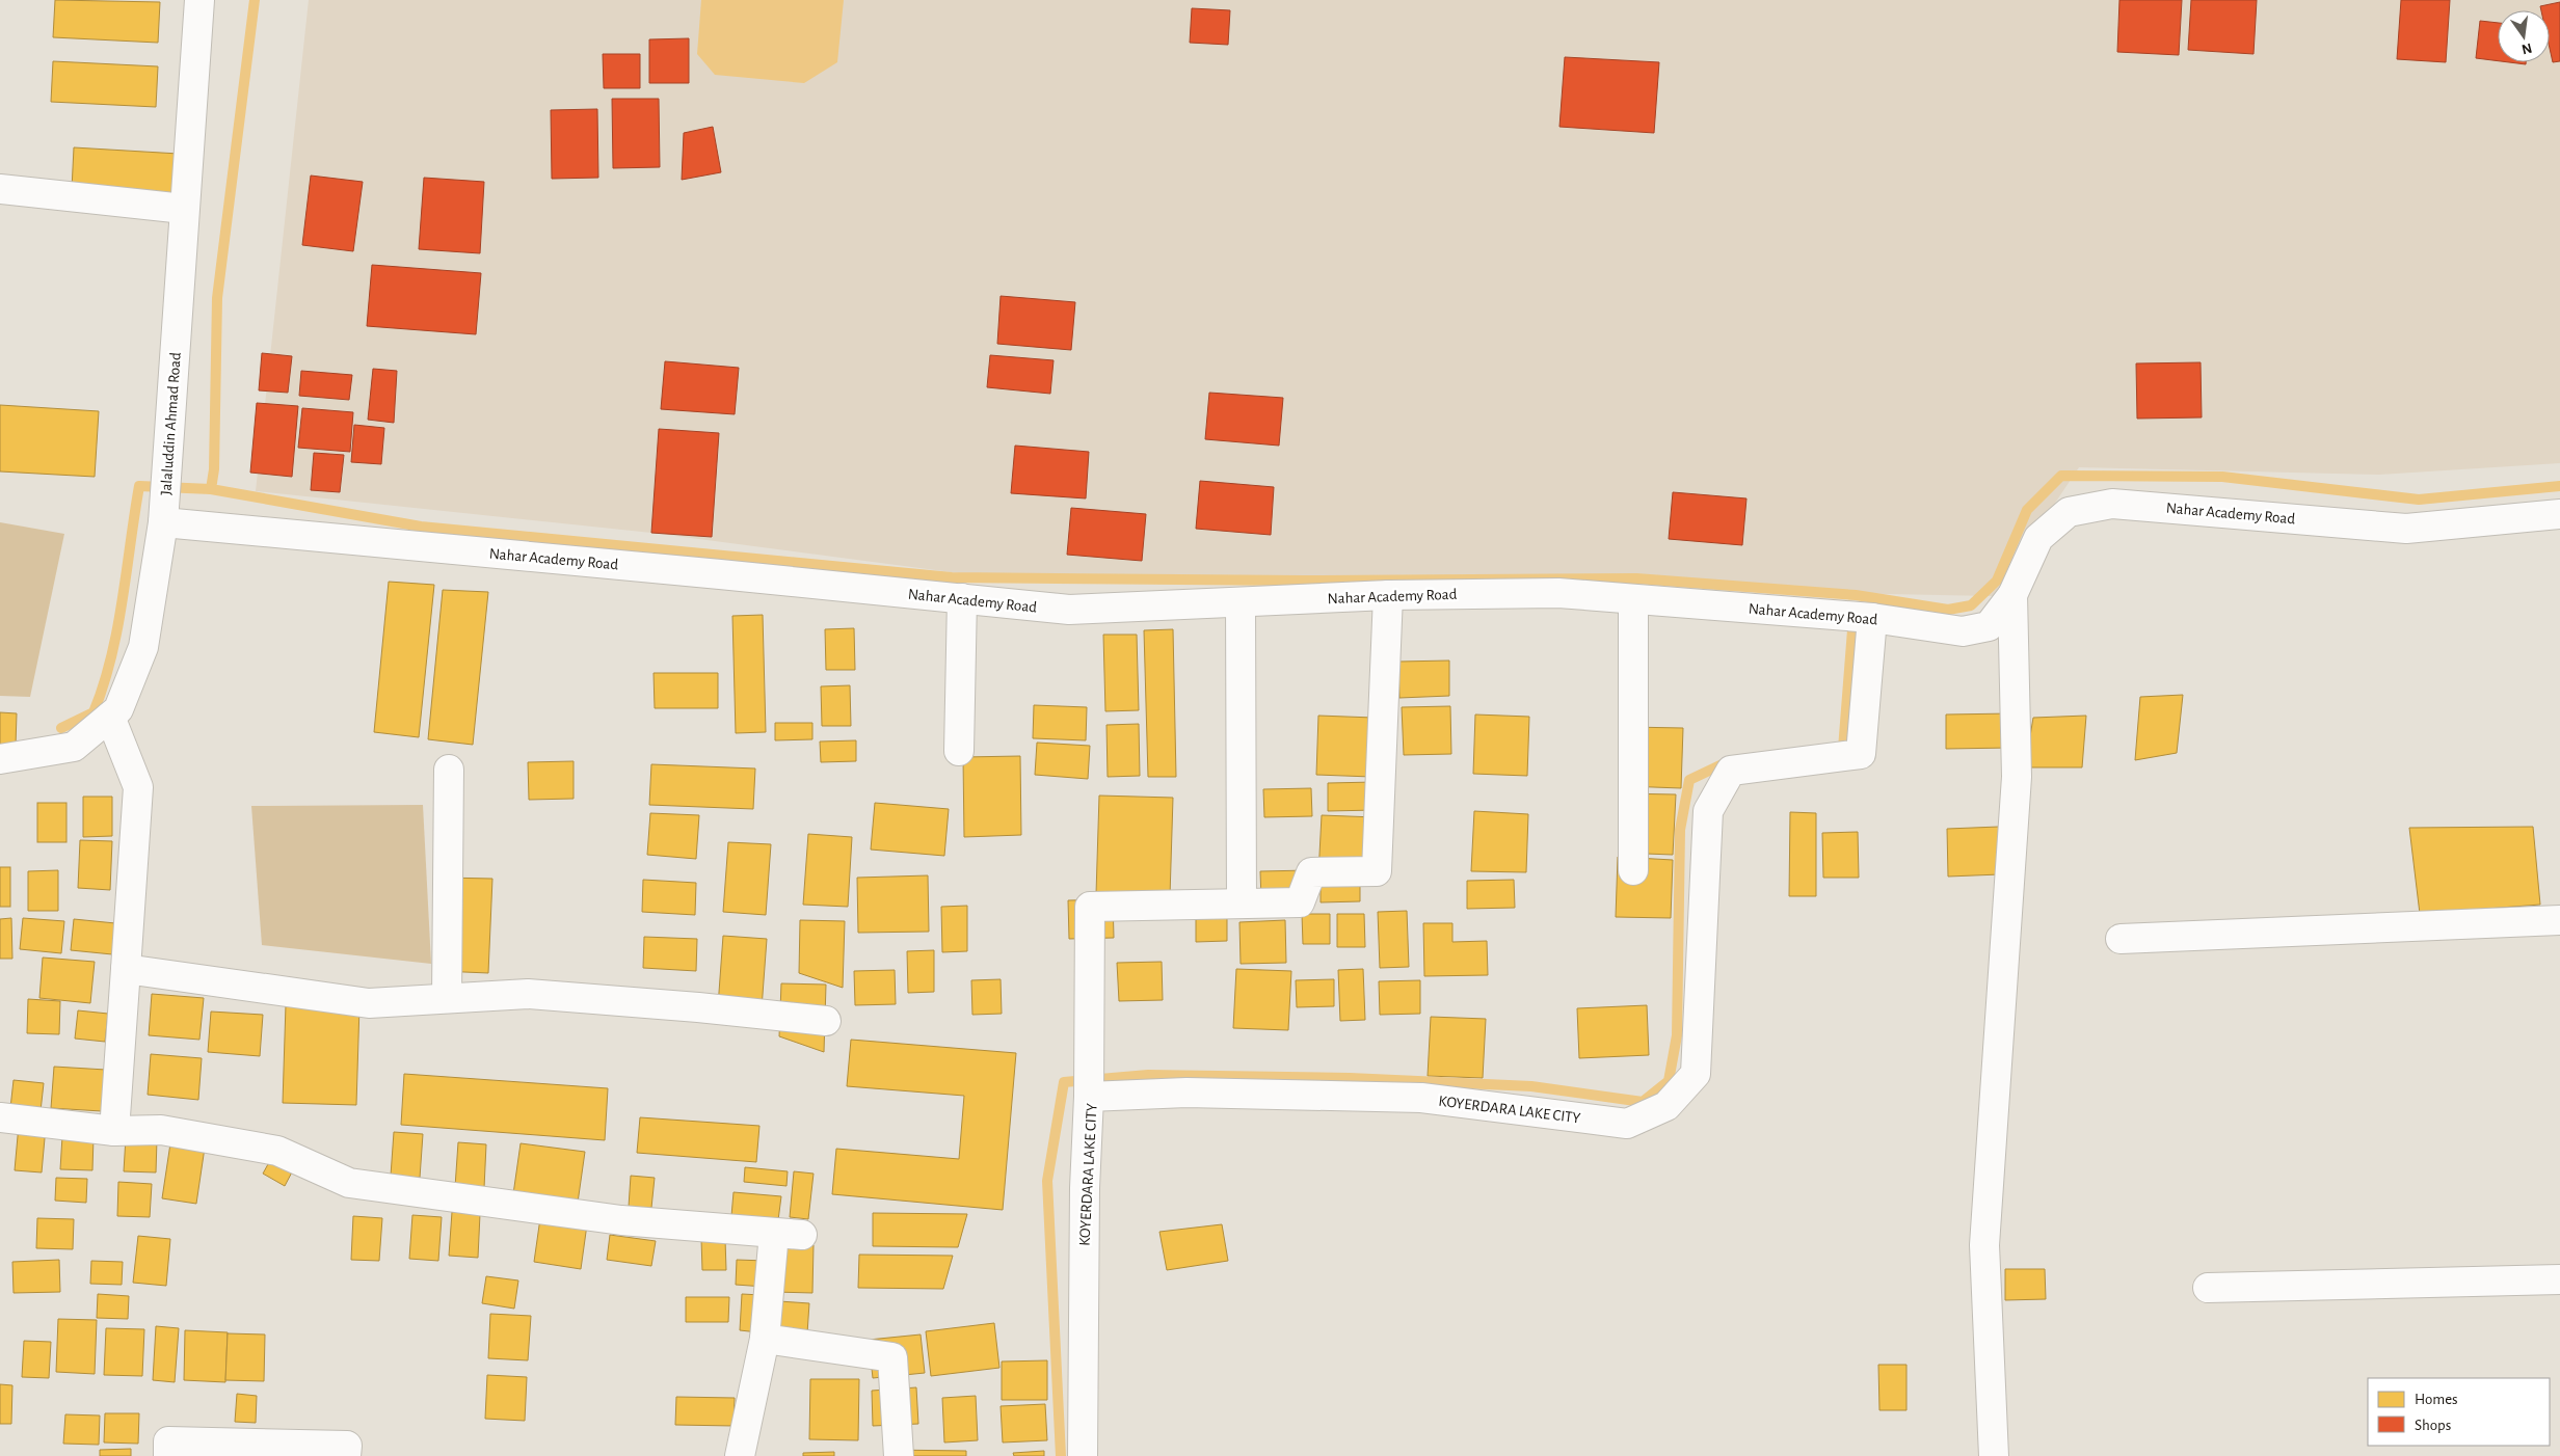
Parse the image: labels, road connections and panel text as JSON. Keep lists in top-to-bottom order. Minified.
{"streets":{"street":["Jalaluddin Ahmad Road","Nahar Academy Road","KOYERDARA LAKE CITY"]},"crossings":[["Jalaluddin Ahmad Road","Nahar Academy Road"],["Nahar Academy Road","KOYERDARA LAKE CITY"]],"legend":["Homes","Shops"],"north":"bottom"}
